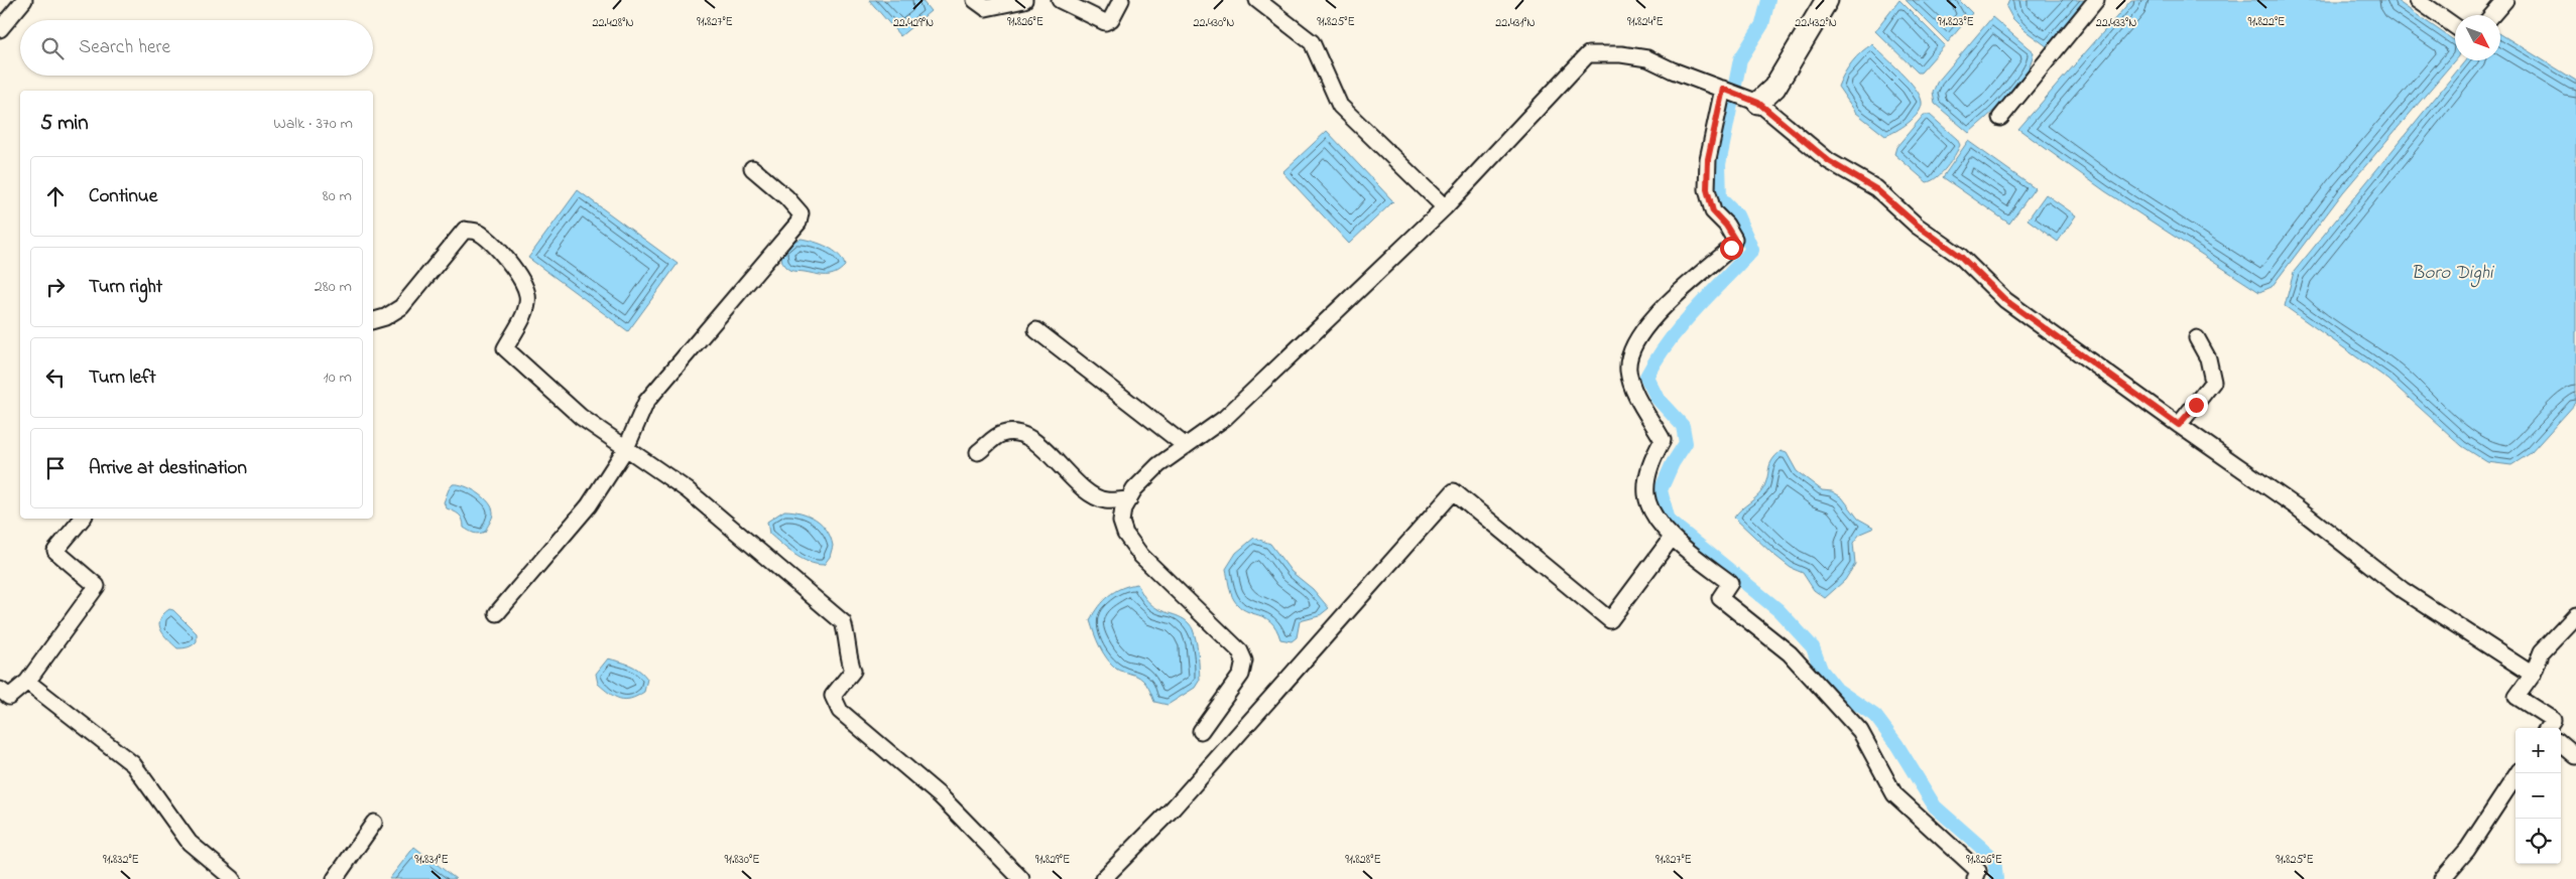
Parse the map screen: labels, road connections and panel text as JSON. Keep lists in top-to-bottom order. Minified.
{"water":["Boro Dighi"],"north":"bottom right","page":{"search":"Search here","heading":["5 min","Walk · 370 m"],"list":[["Continue","80 m"],["Turn right","280 m"],["Turn left","10 m"],"Arrive at destination"],"map_buttons":["+","−"]},"coordinates":["91.827°E","91.826°E","91.823°E","91.822°E","91.825°E","91.824°E","22.428°N","22.429°N","22.430°N","22.431°N","22.432°N","22.433°N","91.832°E","91.831°E","91.830°E","91.829°E","91.828°E"]}
